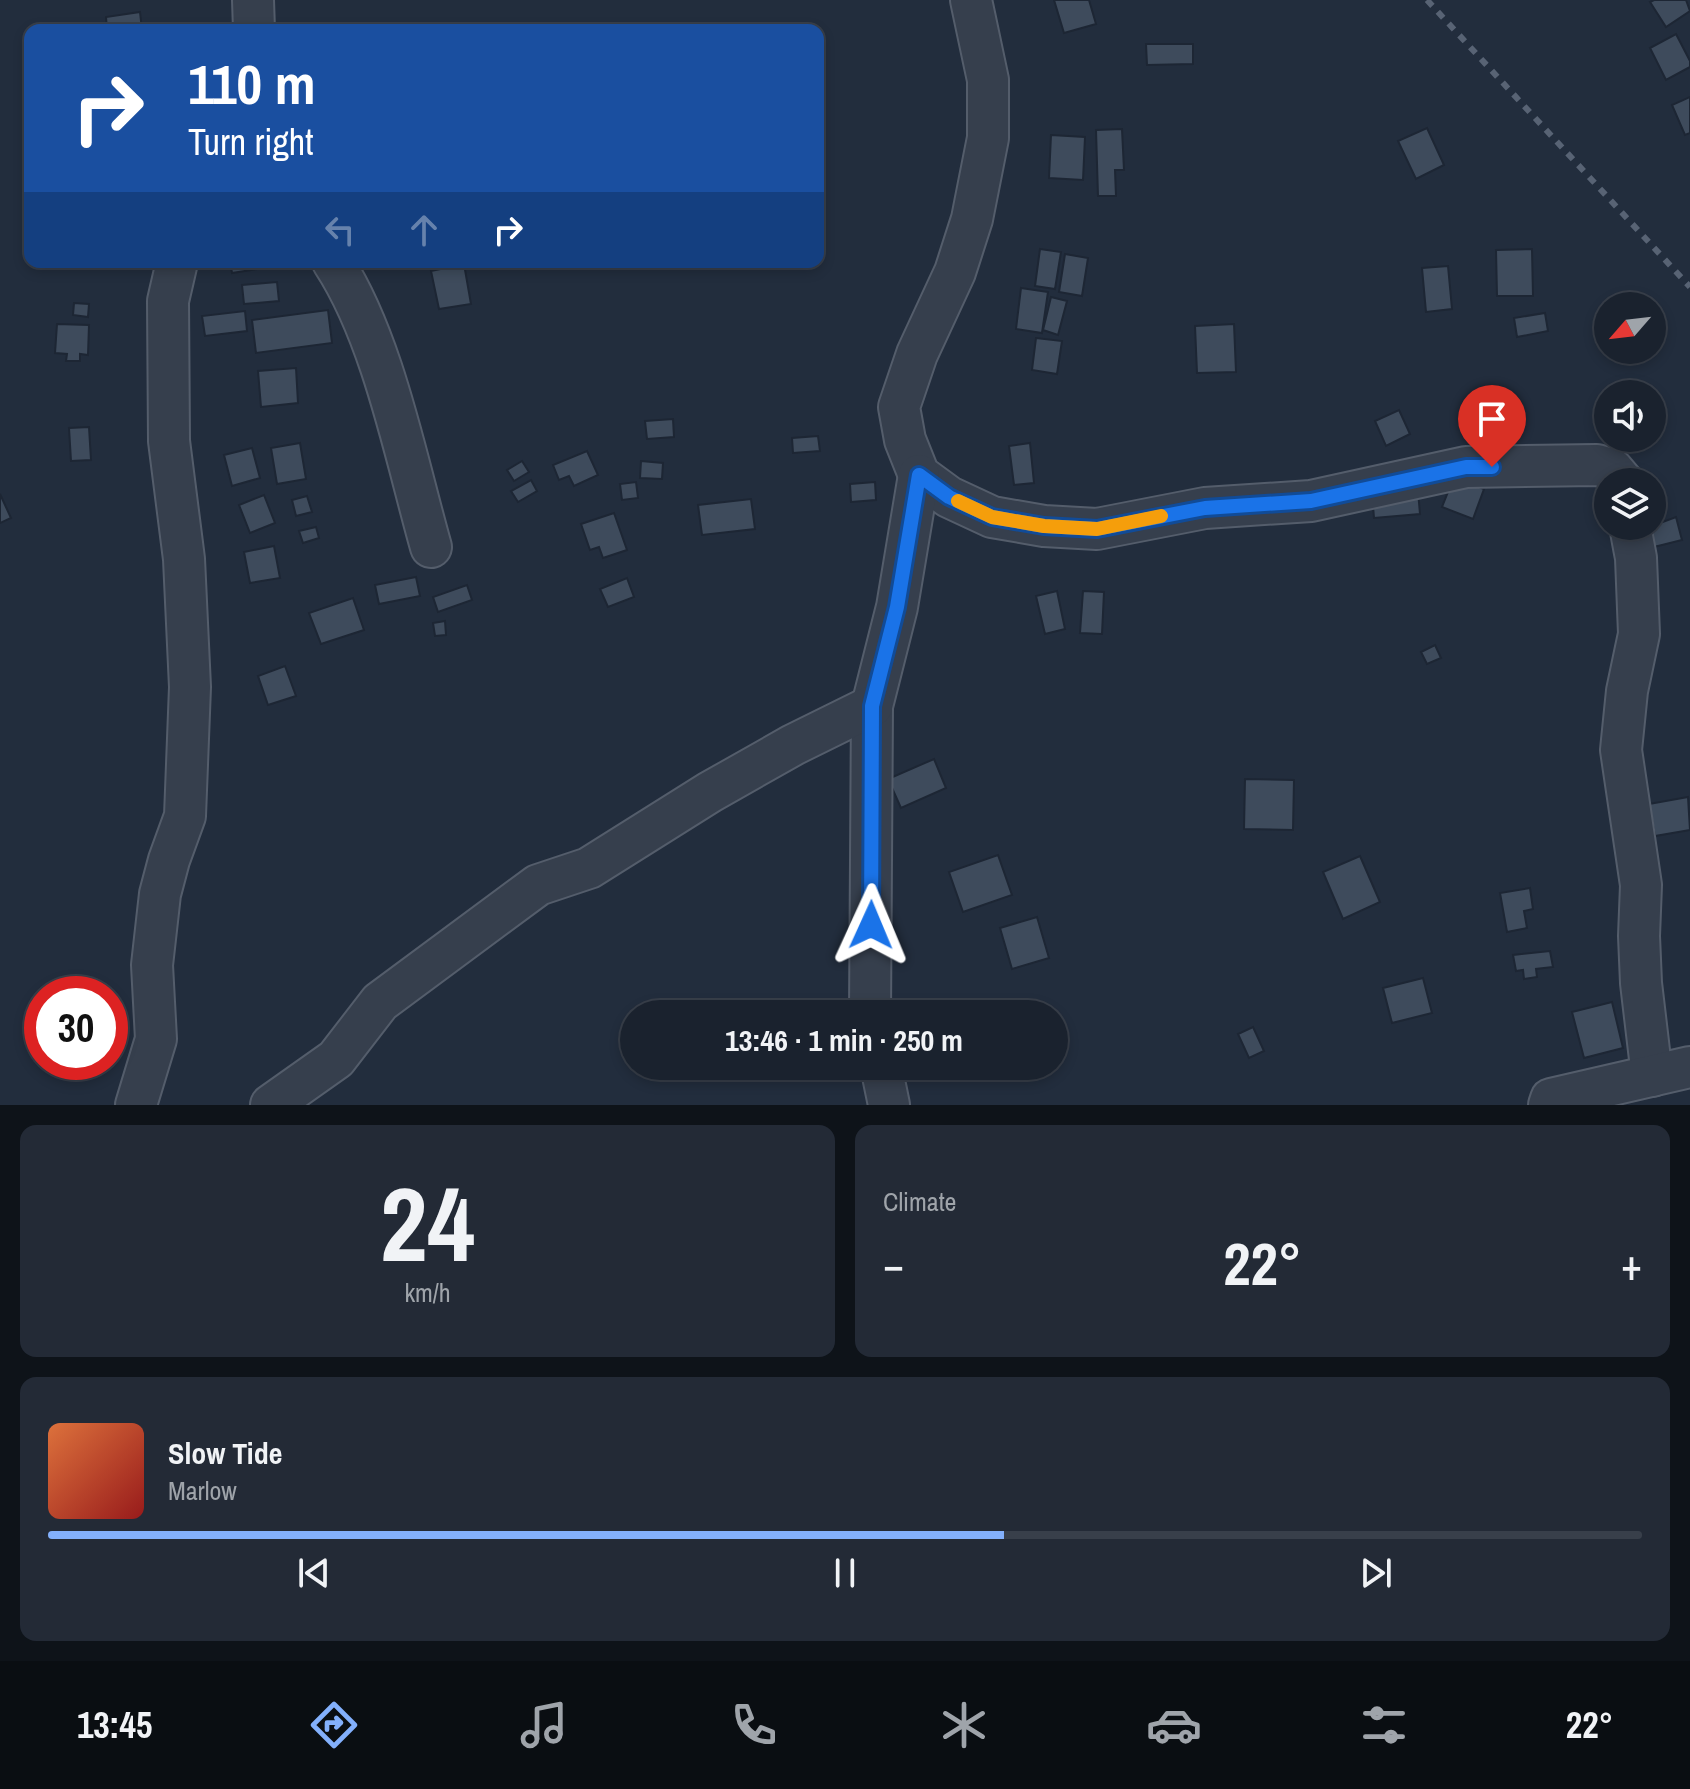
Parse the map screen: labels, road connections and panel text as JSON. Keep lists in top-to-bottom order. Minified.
{"north":"bottom left","page":{"turn":["110 m","Turn right"],"limit":"30","trip":"13:46 · 1 min · 250 m","tile":[["24","km/h"],"Climate"],"heat":["−","22°","+"],"song":["Slow Tide","Marlow"],"tabs":["13:45","22°"]}}
